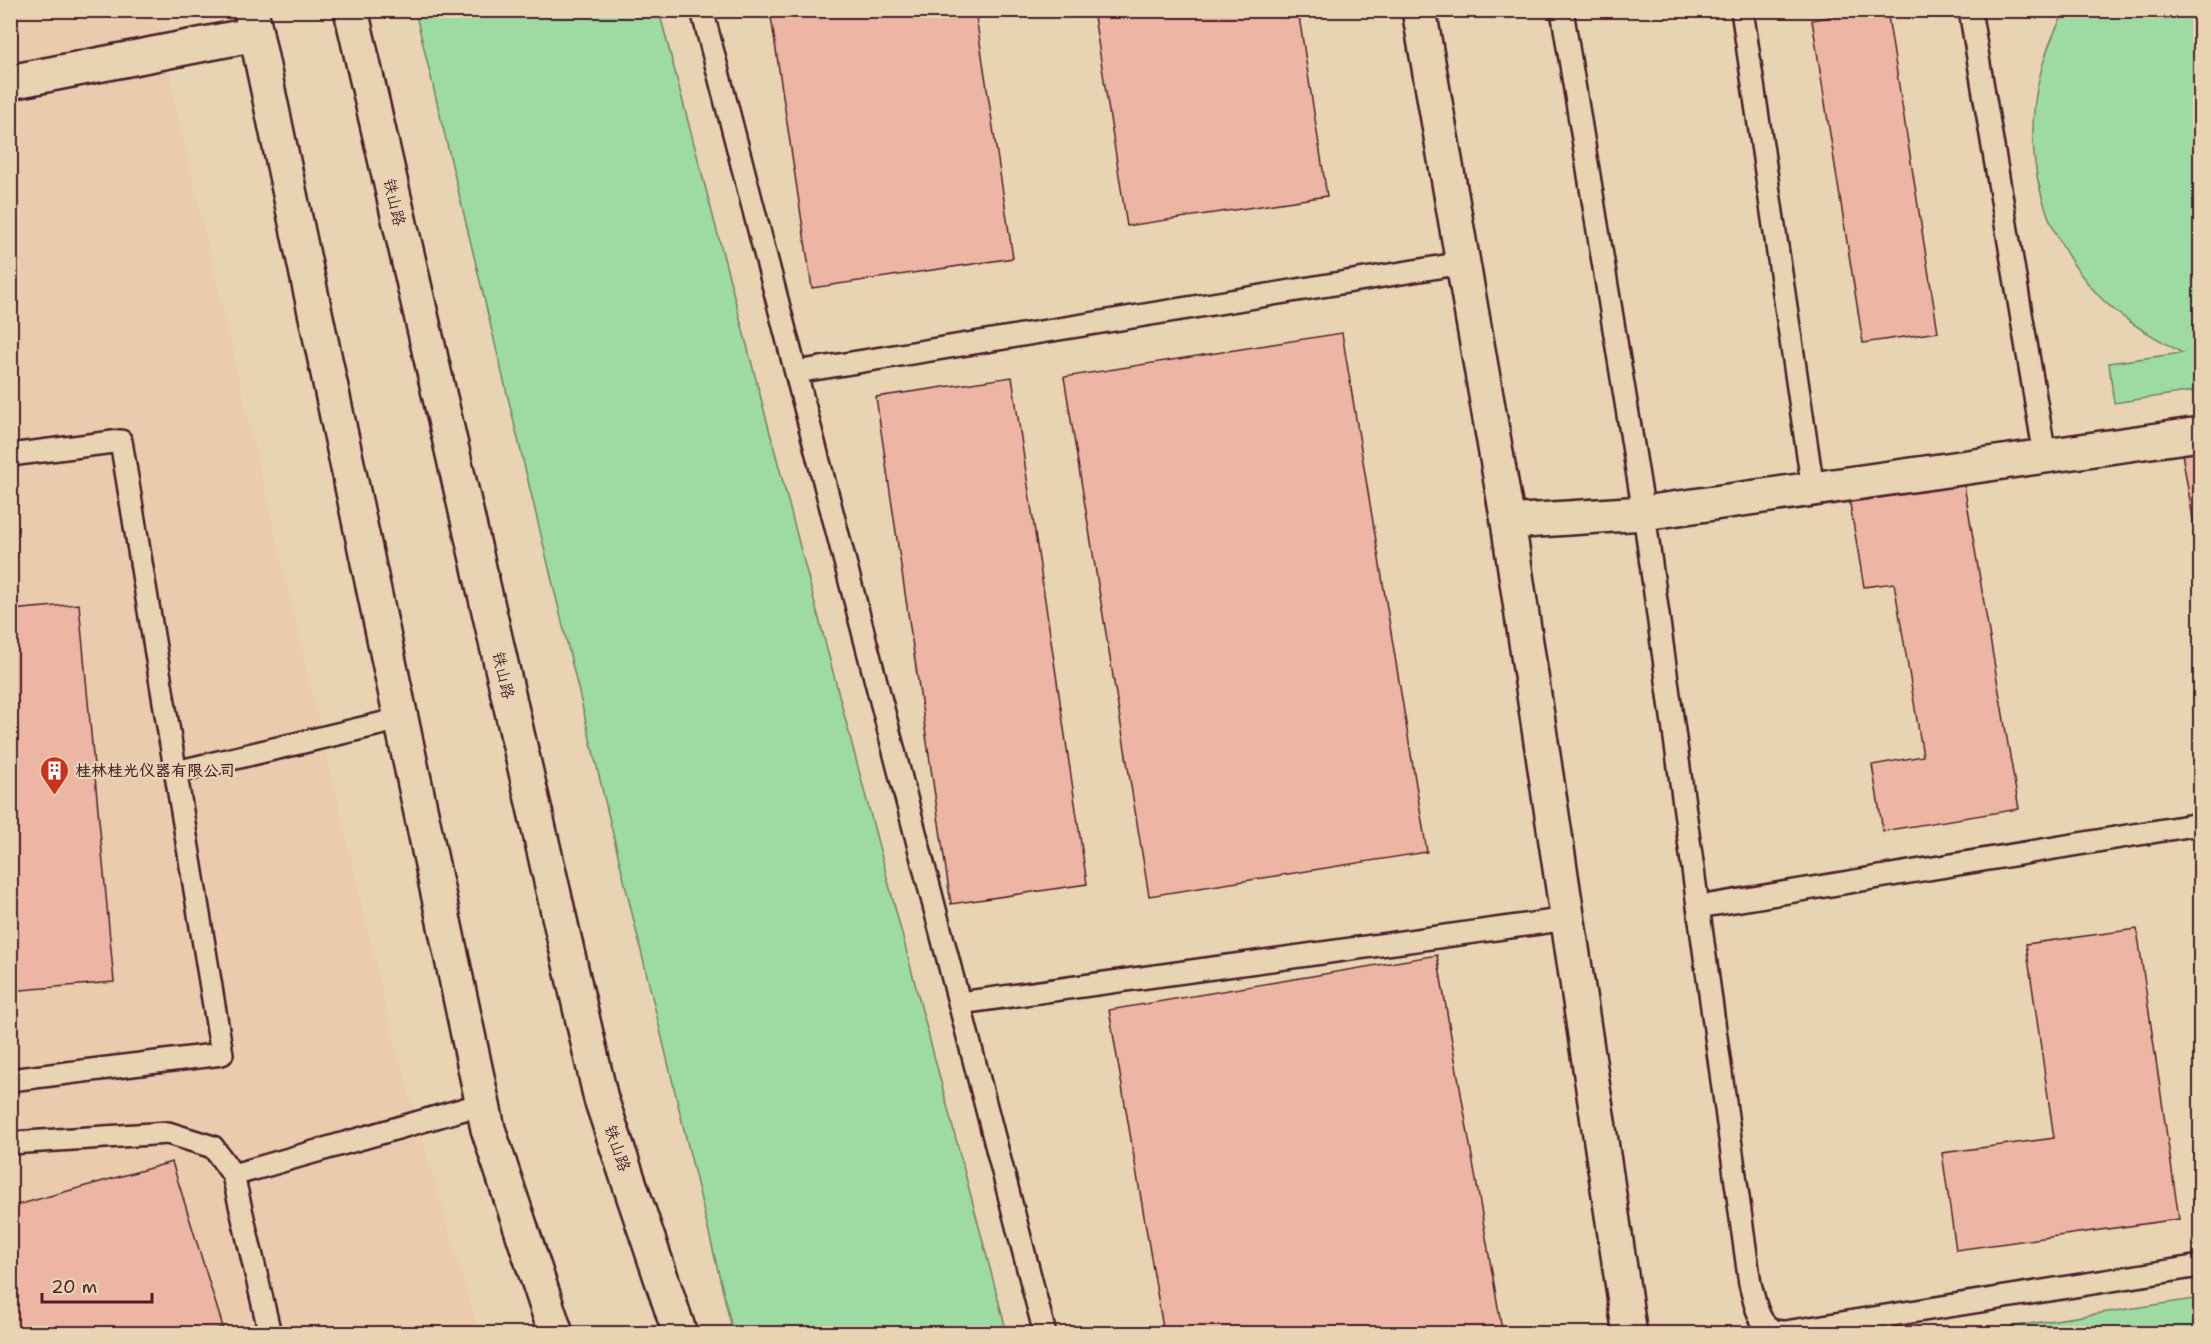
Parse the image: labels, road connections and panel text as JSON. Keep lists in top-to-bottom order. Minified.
{"streets":{"main road":["铁山路"]},"places":{"building":["桂林桂光仪器有限公司"]},"scale_bar":"20 m"}
